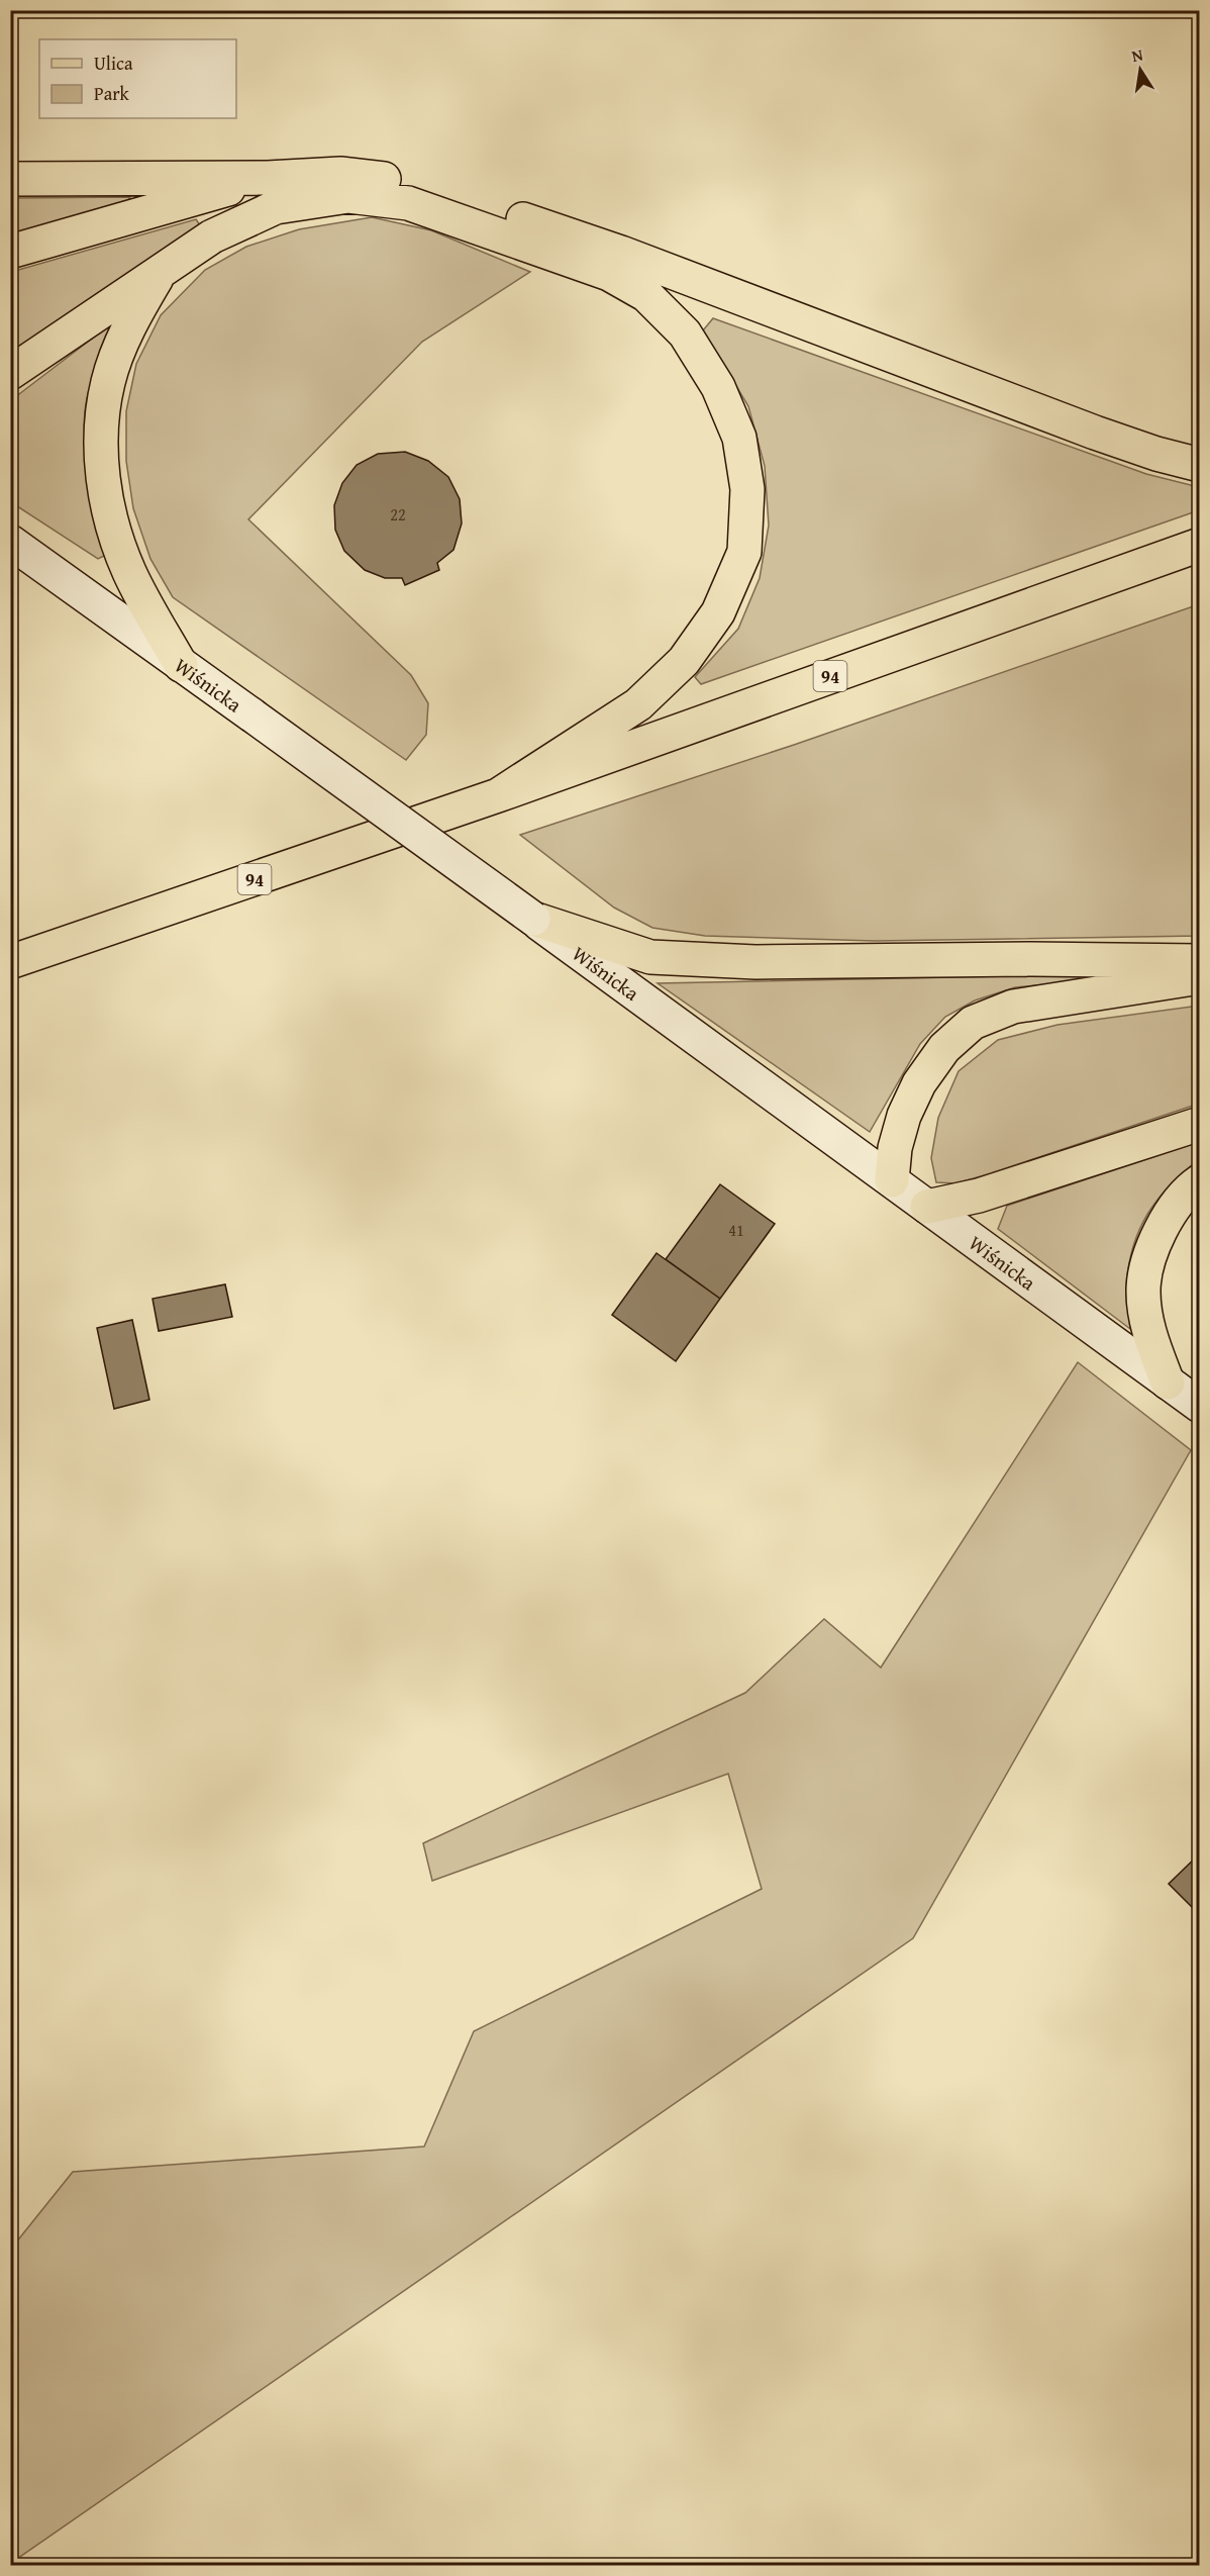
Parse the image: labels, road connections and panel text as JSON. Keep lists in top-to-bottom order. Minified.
{"streets":{"main road":["94","Wiśnicka"]},"house_numbers":["22","41"],"legend":["Ulica","Park"],"north":"top"}
